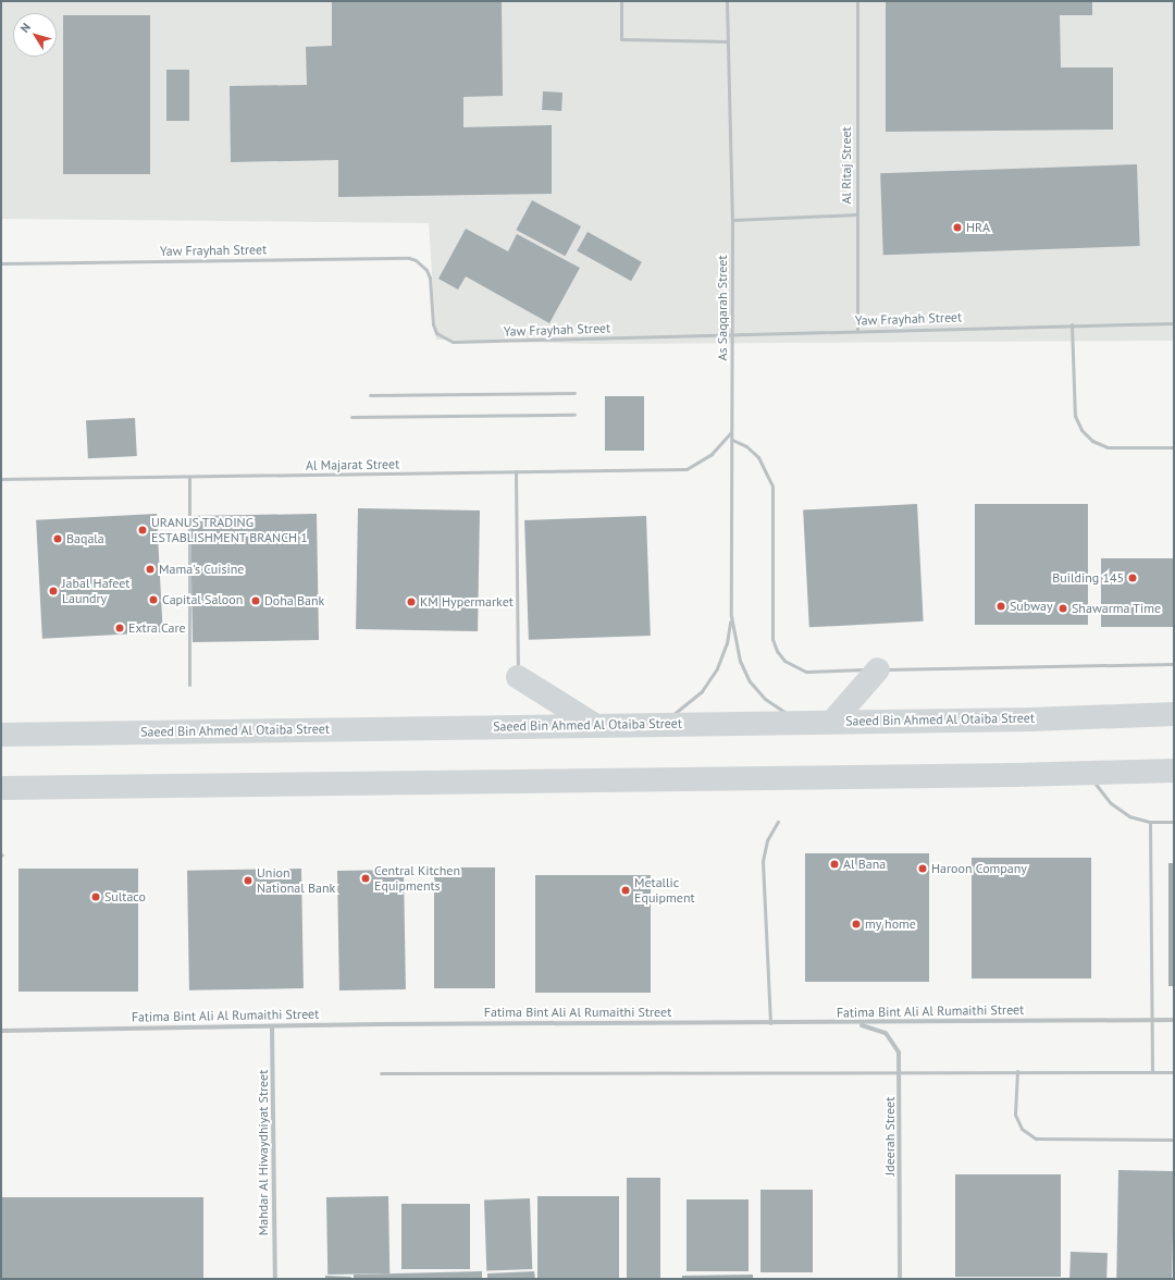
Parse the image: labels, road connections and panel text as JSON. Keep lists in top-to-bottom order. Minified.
{"streets":{"main road":["Saeed Bin Ahmed Al Otaiba Street"],"street":["Fatima Bint Ali Al Rumaithi Street","Jdeerah Street","Mahdar Al Hiwaydhiyat Street"],"lane":["Al Ritaj Street","Yaw Frayhah Street","As Saqqarah Street","Al Majarat Street"]},"crossings":[["Al Ritaj Street","Yaw Frayhah Street"],["Yaw Frayhah Street","As Saqqarah Street"],["As Saqqarah Street","Al Majarat Street"],["As Saqqarah Street","Saeed Bin Ahmed Al Otaiba Street"],["Fatima Bint Ali Al Rumaithi Street","Jdeerah Street"],["Fatima Bint Ali Al Rumaithi Street","Mahdar Al Hiwaydhiyat Street"]],"places":["HRA","URANUS TRADING ESTABLISHMENT BRANCH 1","Baqala","Mama's Cuisine","Building 145","Jabal Hafeet Laundry","Capital Saloon","Doha Bank","KM Hypermarket","Subway","Shawarma Time","Extra Care","Al Bana","Haroon Company","Central Kitchen Equipments","Union National Bank","Metallic Equipment","Sultaco","my home"],"north":"top left"}
